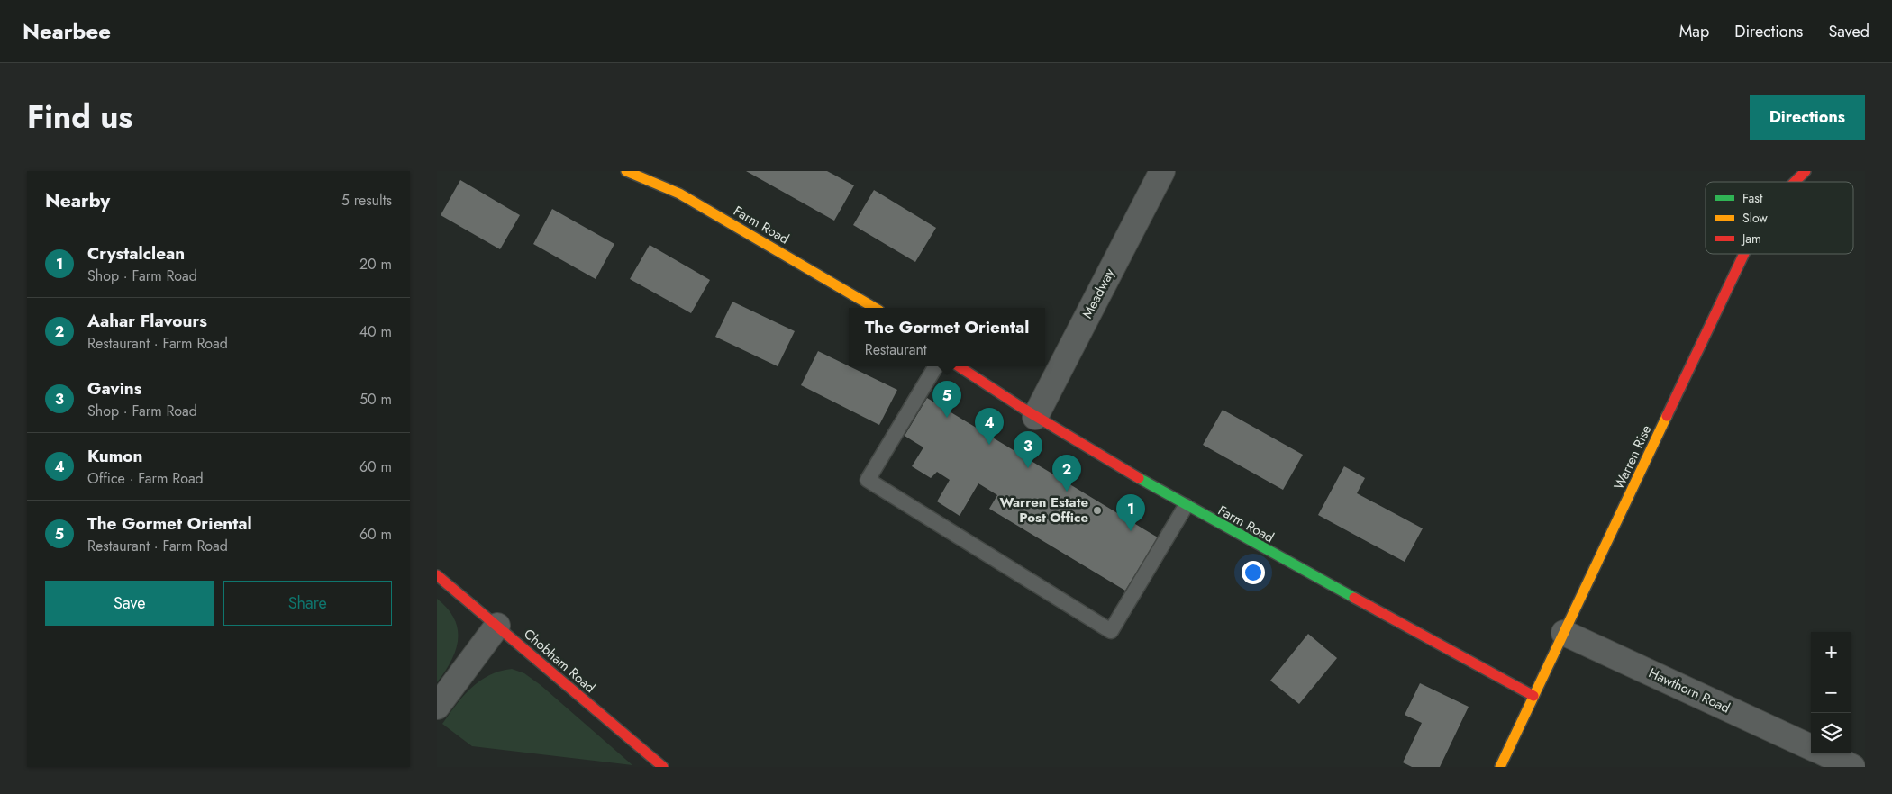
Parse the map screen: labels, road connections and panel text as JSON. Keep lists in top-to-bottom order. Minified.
{"streets":{"street":["Farm Road","Meadway","Warren Rise","Chobham Road","Hawthorn Road"]},"crossings":[["Farm Road","Meadway"],["Farm Road","Warren Rise"],["Warren Rise","Hawthorn Road"]],"places":["Warren Estate Post Office"],"legend":["Fast","Slow","Jam"],"page":{"header":"Nearbee","nav":["Map","Directions","Saved"],"title":"Find us","buttons":["Directions",["Save","Share"]],"heading":["Nearby","5 results"],"list":[{"mark":"1","name":"Crystalclean","note":"Shop · Farm Road","value":"20 m"},{"mark":"2","name":"Aahar Flavours","note":"Restaurant · Farm Road","value":"40 m"},{"mark":"3","name":"Gavins","note":"Shop · Farm Road","value":"50 m"},{"mark":"4","name":"Kumon","note":"Office · Farm Road","value":"60 m"},{"mark":"5","name":"The Gormet Oriental","note":"Restaurant · Farm Road","value":"60 m"}],"popup":["The Gormet Oriental","Restaurant"],"pins":["5","4","3","2","1"],"map_buttons":["+","−"]}}
